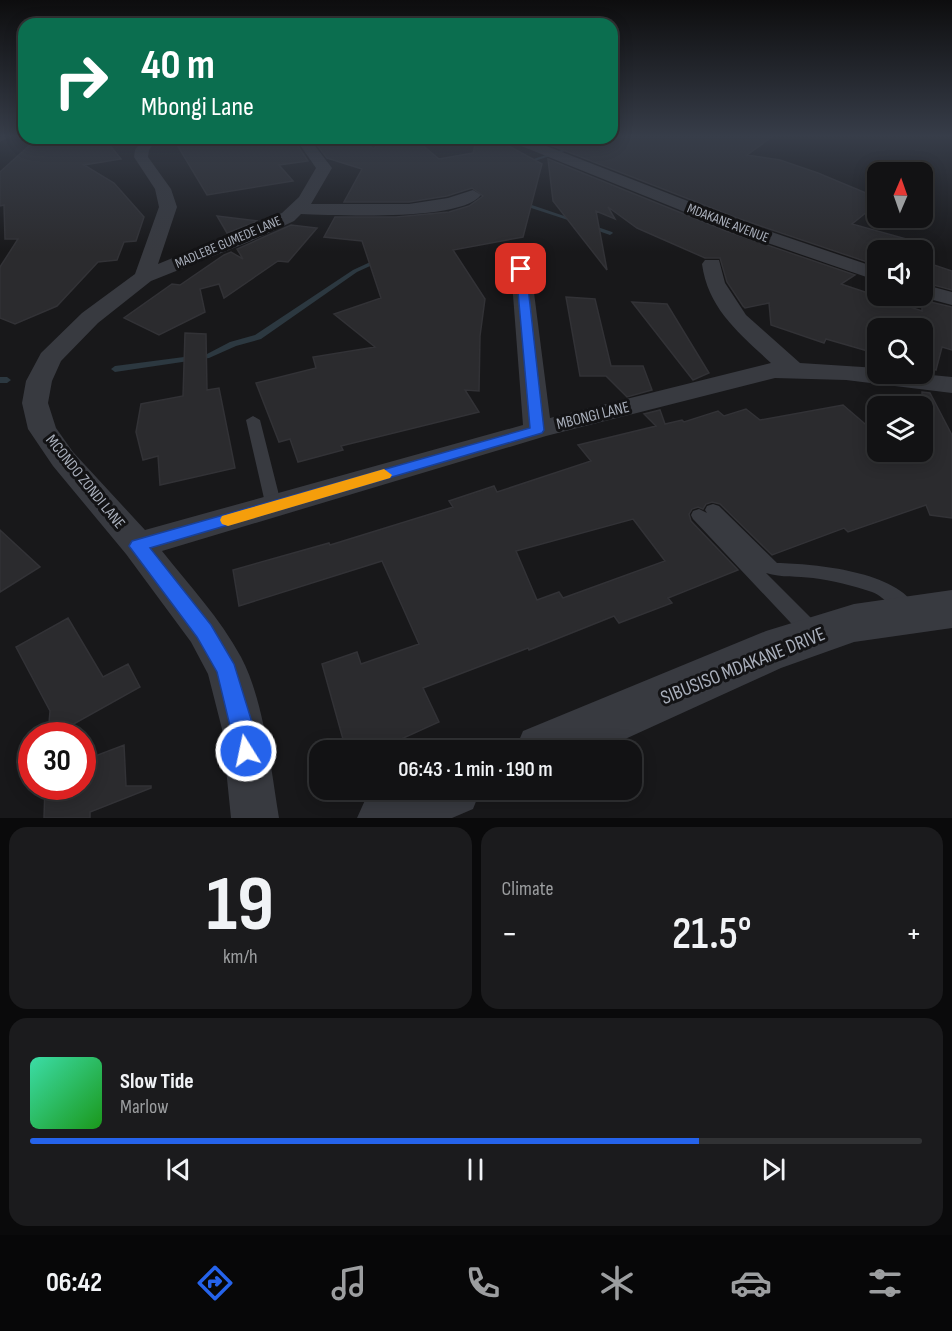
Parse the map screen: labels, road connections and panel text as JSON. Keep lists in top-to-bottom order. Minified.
{"streets":{"street":["MDAKANE AVENUE","MADLEBE GUMEDE LANE","MBONGI LANE","MCONDO ZONDI LANE","SIBUSISO MDAKANE DRIVE"]},"crossings":[["MADLEBE GUMEDE LANE","MCONDO ZONDI LANE"],["MBONGI LANE","MCONDO ZONDI LANE"]],"north":"top","page":{"turn":["40 m","Mbongi Lane"],"limit":"30","trip":"06:43 · 1 min · 190 m","tile":[["19","km/h"],"Climate"],"heat":["−","21.5°","+"],"song":["Slow Tide","Marlow"],"tabs":"06:42"}}
